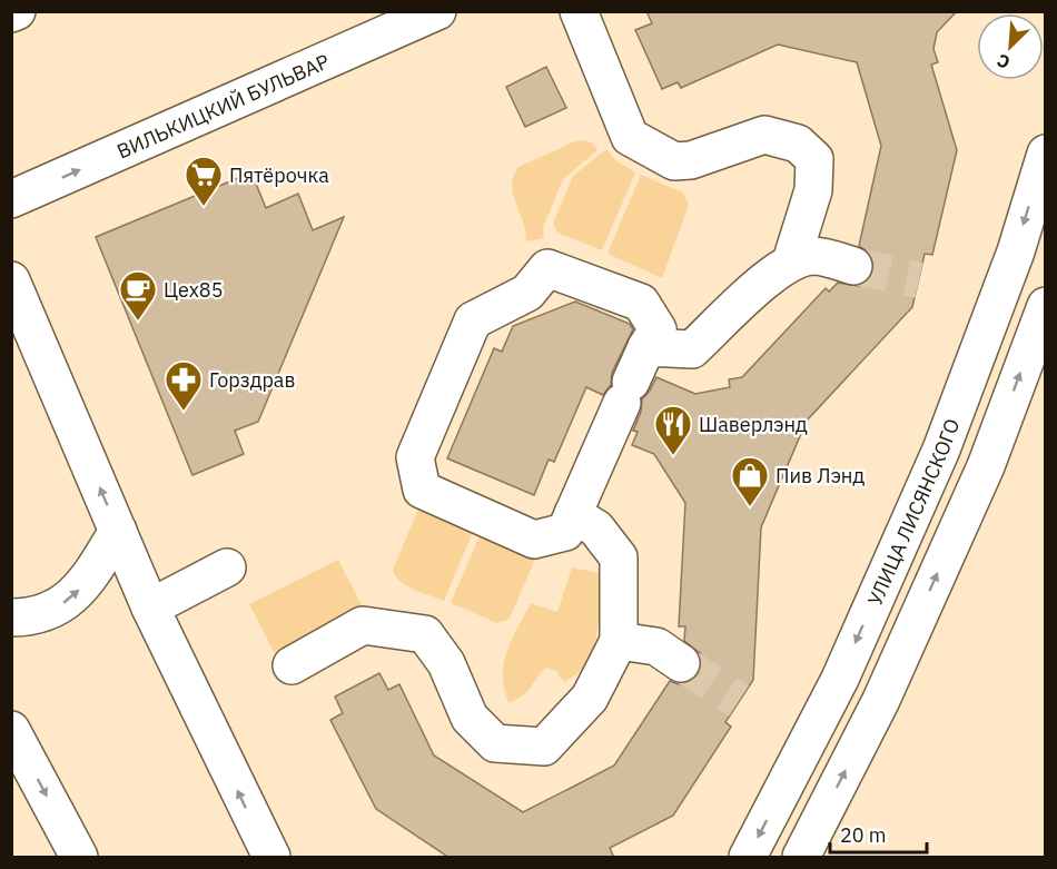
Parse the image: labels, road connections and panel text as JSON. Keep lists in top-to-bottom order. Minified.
{"streets":{"street":["ВИЛЬКИЦКИЙ БУЛЬВАР","УЛИЦА ЛИСЯНСКОГО"]},"one_way":["ВИЛЬКИЦКИЙ БУЛЬВАР"],"places":{"supermarket":["Пятёрочка"],"cafe":["Цех85"],"pharmacy":["Горздрав"],"restaurant":["Шаверлэнд"],"shop":["Пив Лэнд"]},"scale_bar":"20 m","north":"bottom left"}
